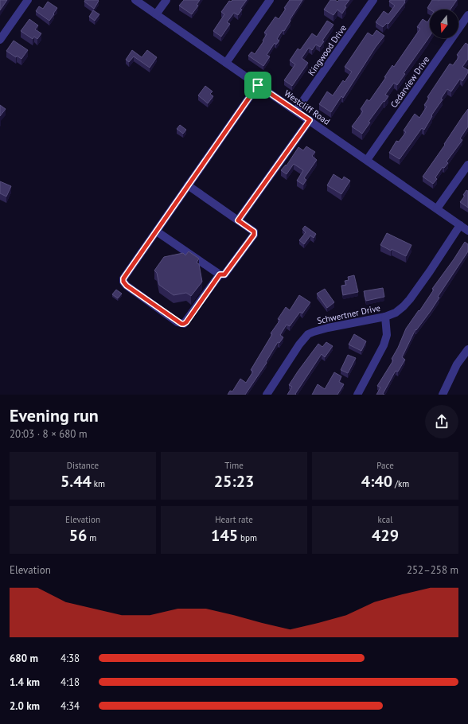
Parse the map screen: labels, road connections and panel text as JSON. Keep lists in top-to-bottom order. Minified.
{"streets":{"street":["Kingwood Drive","Cedarview Drive","Westcliff Road","Schwertner Drive"]},"crossings":[["Kingwood Drive","Westcliff Road"],["Cedarview Drive","Westcliff Road"],["Westcliff Road","Schwertner Drive"]],"north":"bottom","page":{"heading":["Evening run","20:03 · 8 × 680 m"],"stats":[["Distance","5.44 km"],["Time","25:23"],["Pace","4:40 /km"],["Elevation","56 m"],["Heart rate","145 bpm"],["kcal","429"]],"chart":["Elevation","252–258 m"],"list":[{"name":"680 m","note":"4:38"},{"name":"1.4 km","note":"4:18"},{"name":"2.0 km","note":"4:34"}]}}
